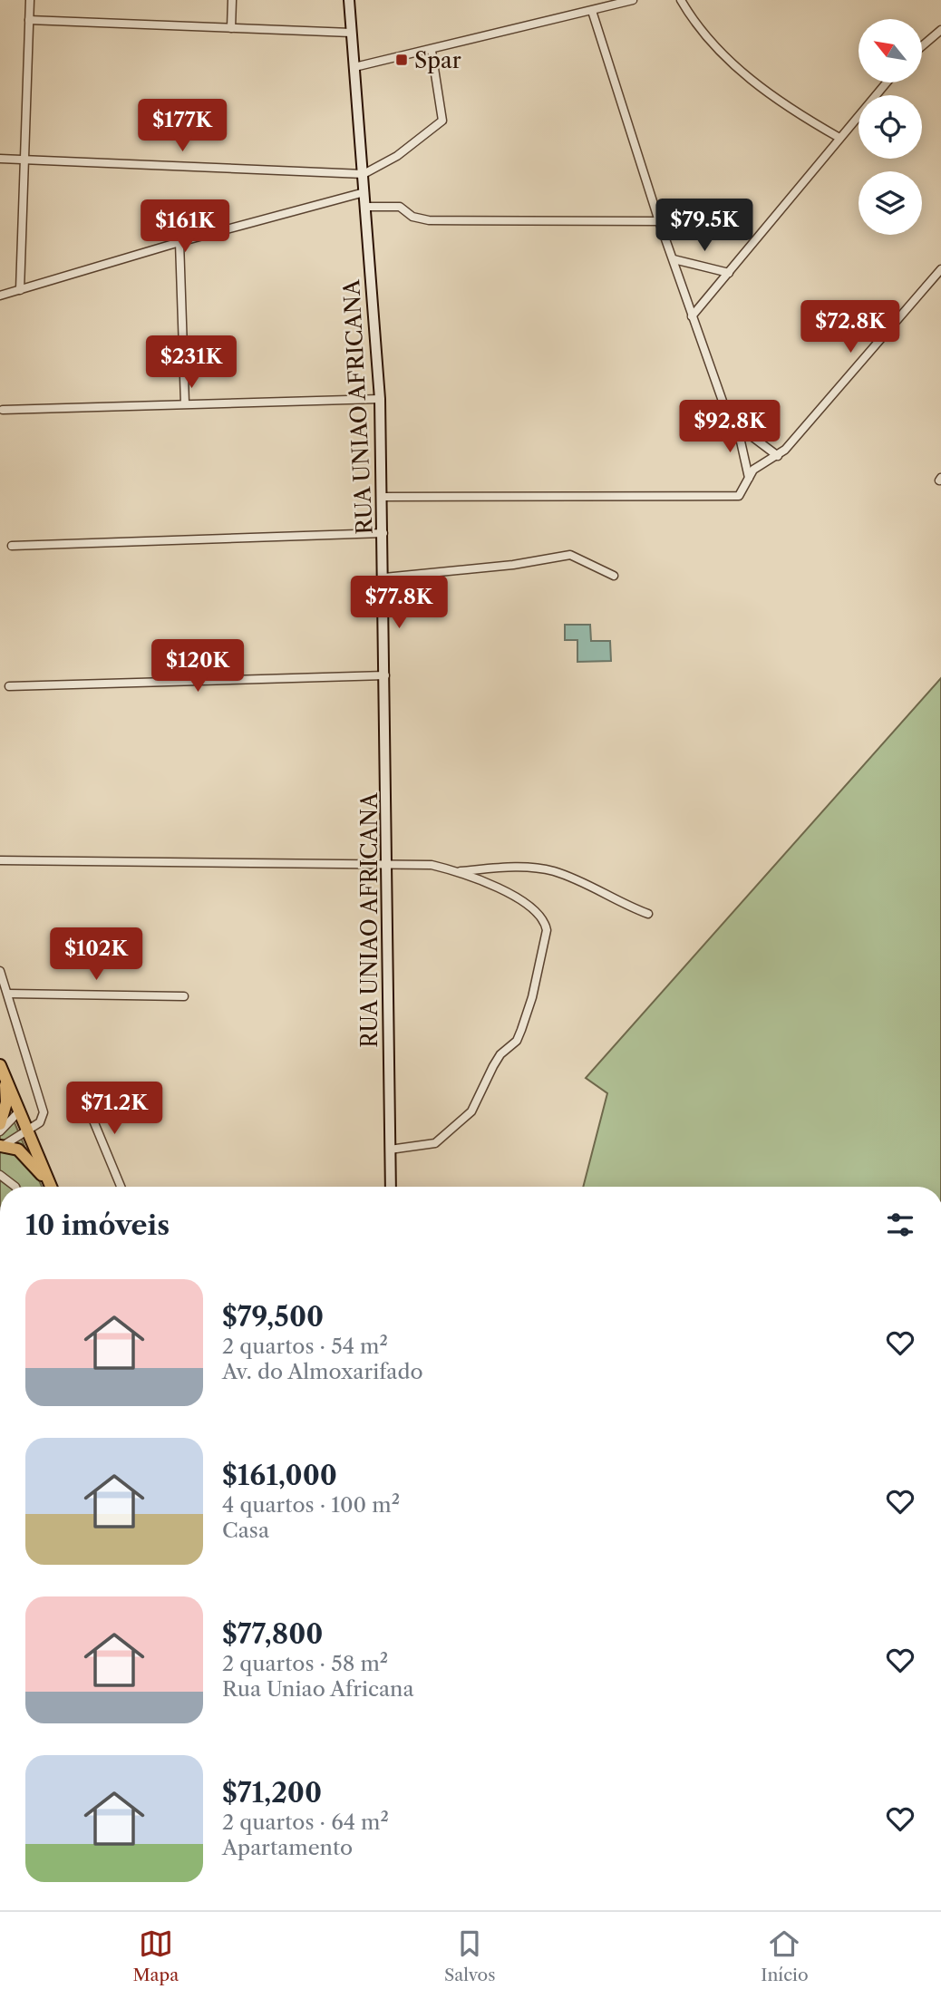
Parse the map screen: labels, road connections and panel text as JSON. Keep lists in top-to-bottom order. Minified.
{"streets":{"main road":["RUA UNIAO AFRICANA"]},"places":{"transit":["Spar"]},"north":"top left","page":{"price":["$177K","$79.5K","$161K","$72.8K","$231K","$92.8K","$77.8K","$120K","$102K","$71.2K"],"heading":"10 imóveis","list":[{"name":"$79,500","note":"2 quartos · 54 m² · Av. do Almoxarifado"},{"name":"$161,000","note":"4 quartos · 100 m² · Casa"},{"name":"$77,800","note":"2 quartos · 58 m² · Rua Uniao Africana"},{"name":"$71,200","note":"2 quartos · 64 m² · Apartamento"}],"tabs":["Mapa","Salvos","Início"]}}
